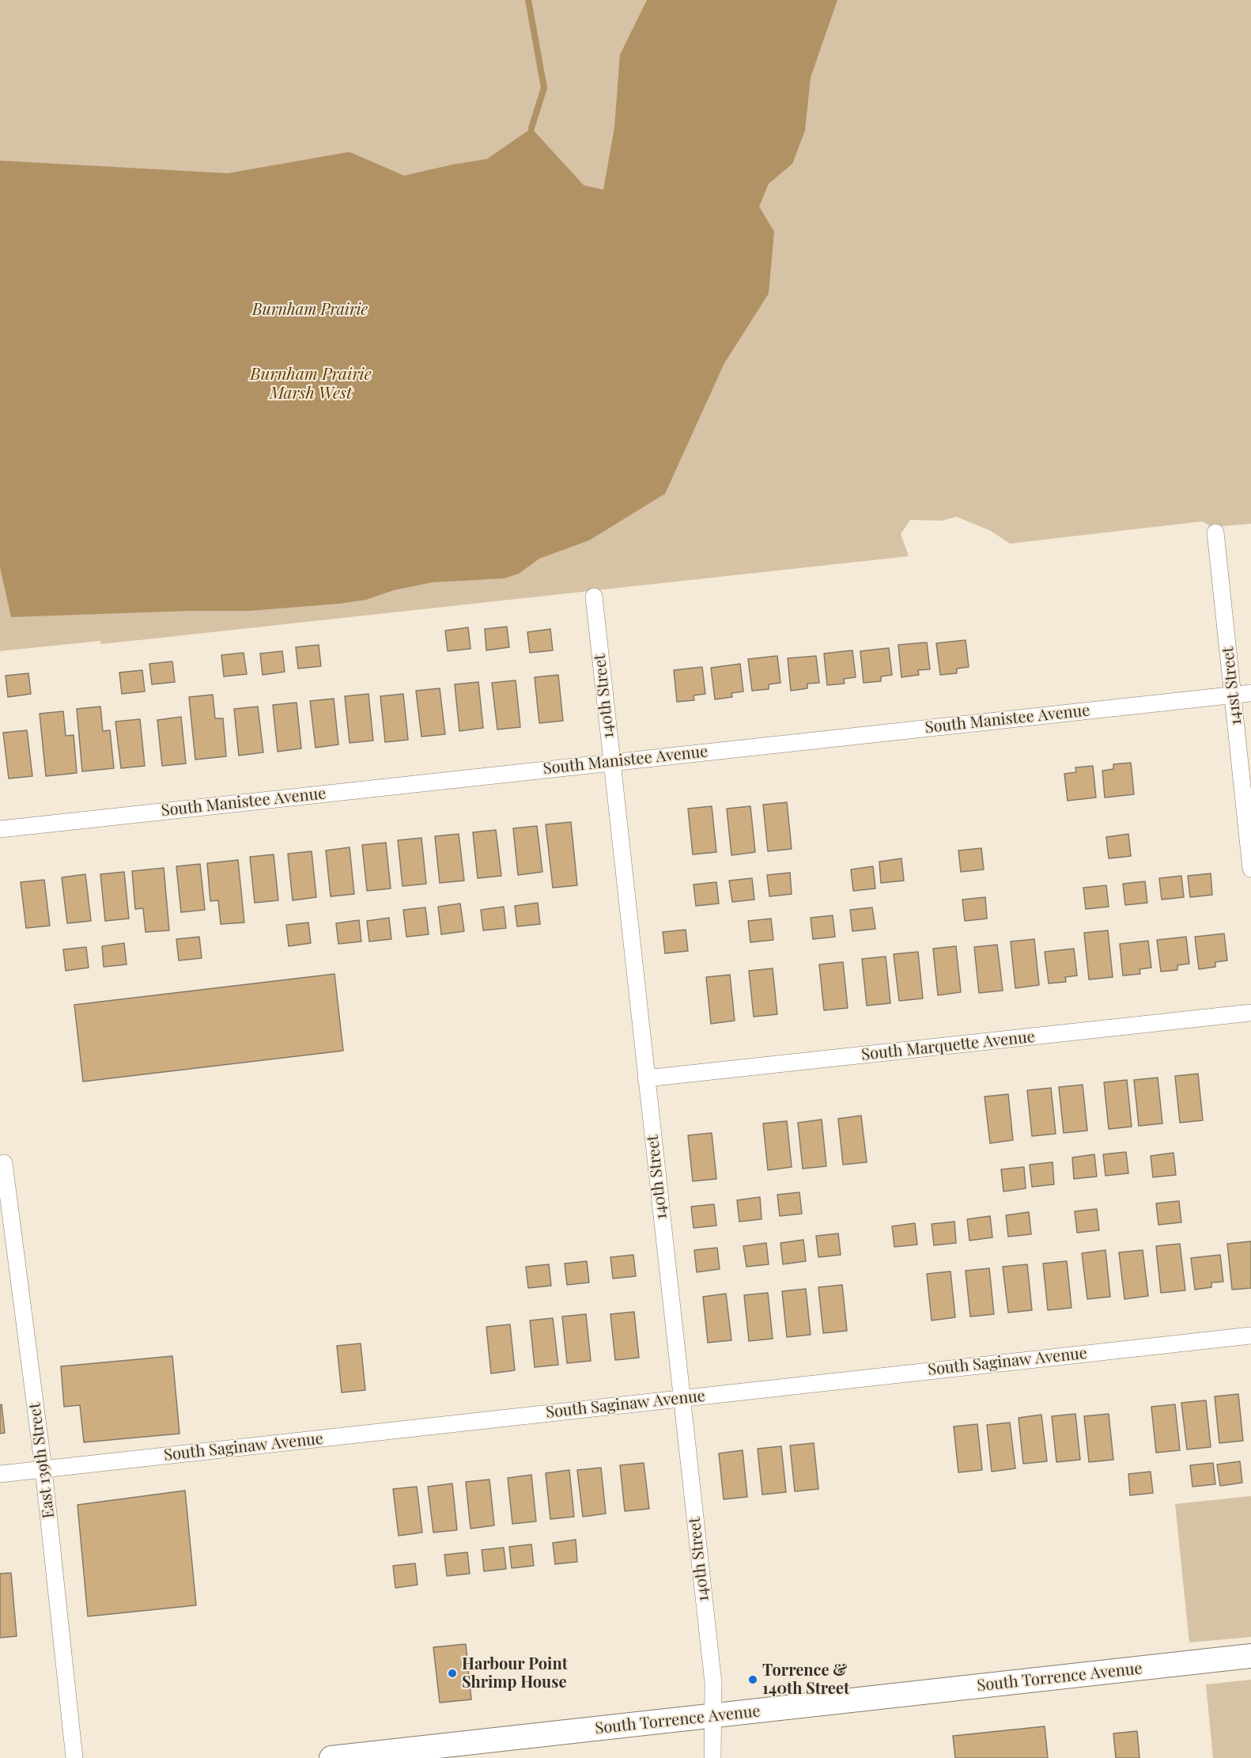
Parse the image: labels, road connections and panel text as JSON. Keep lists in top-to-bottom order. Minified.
{"streets":{"main road":["South Torrence Avenue"],"street":["141st Street","140th Street","South Manistee Avenue","South Marquette Avenue","South Saginaw Avenue","East 139th Street"]},"crossings":[["141st Street","South Manistee Avenue"],["140th Street","South Manistee Avenue"],["140th Street","South Marquette Avenue"],["140th Street","South Saginaw Avenue"],["140th Street","South Torrence Avenue"],["South Saginaw Avenue","East 139th Street"]],"water":["Burnham Prairie Marsh West"],"parks":["Burnham Prairie"],"places":["Harbour Point Shrimp House","Torrence & 140th Street"]}
